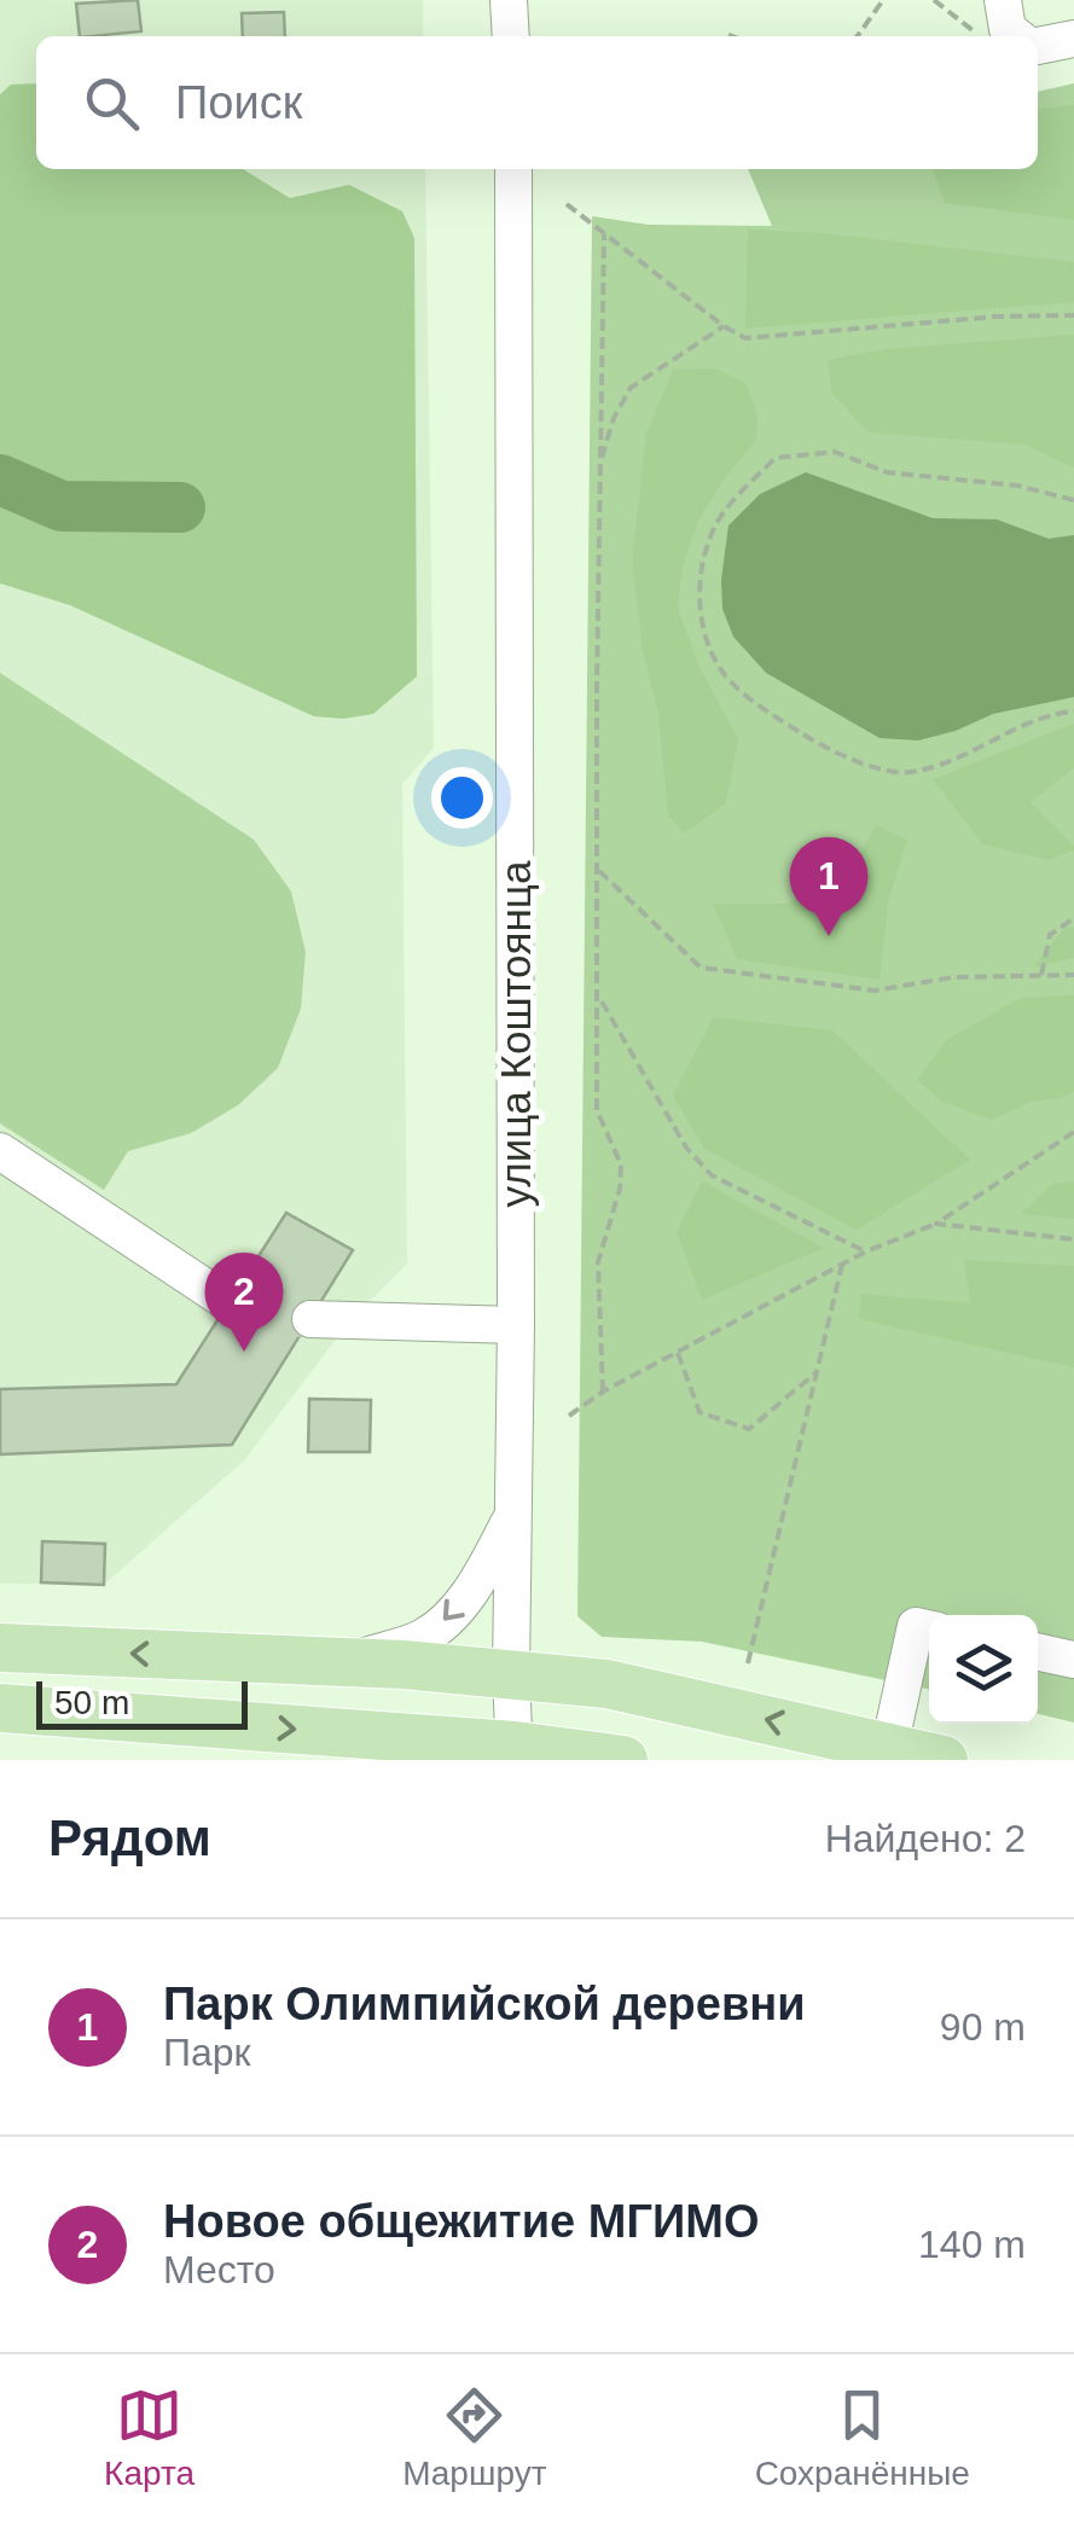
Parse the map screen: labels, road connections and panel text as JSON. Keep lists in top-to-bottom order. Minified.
{"streets":{"street":["улица Коштоянца"]},"scale_bar":"50 m","page":{"search":"Поиск","pins":["1","2"],"scale":"50 m","heading":["Рядом","Найдено: 2"],"list":[{"mark":"1","name":"Парк Олимпийской деревни","note":"Парк","value":"90 m"},{"mark":"2","name":"Новое общежитие МГИМО","note":"Место","value":"140 m"}],"nav":["Карта","Маршрут","Сохранённые"]}}
